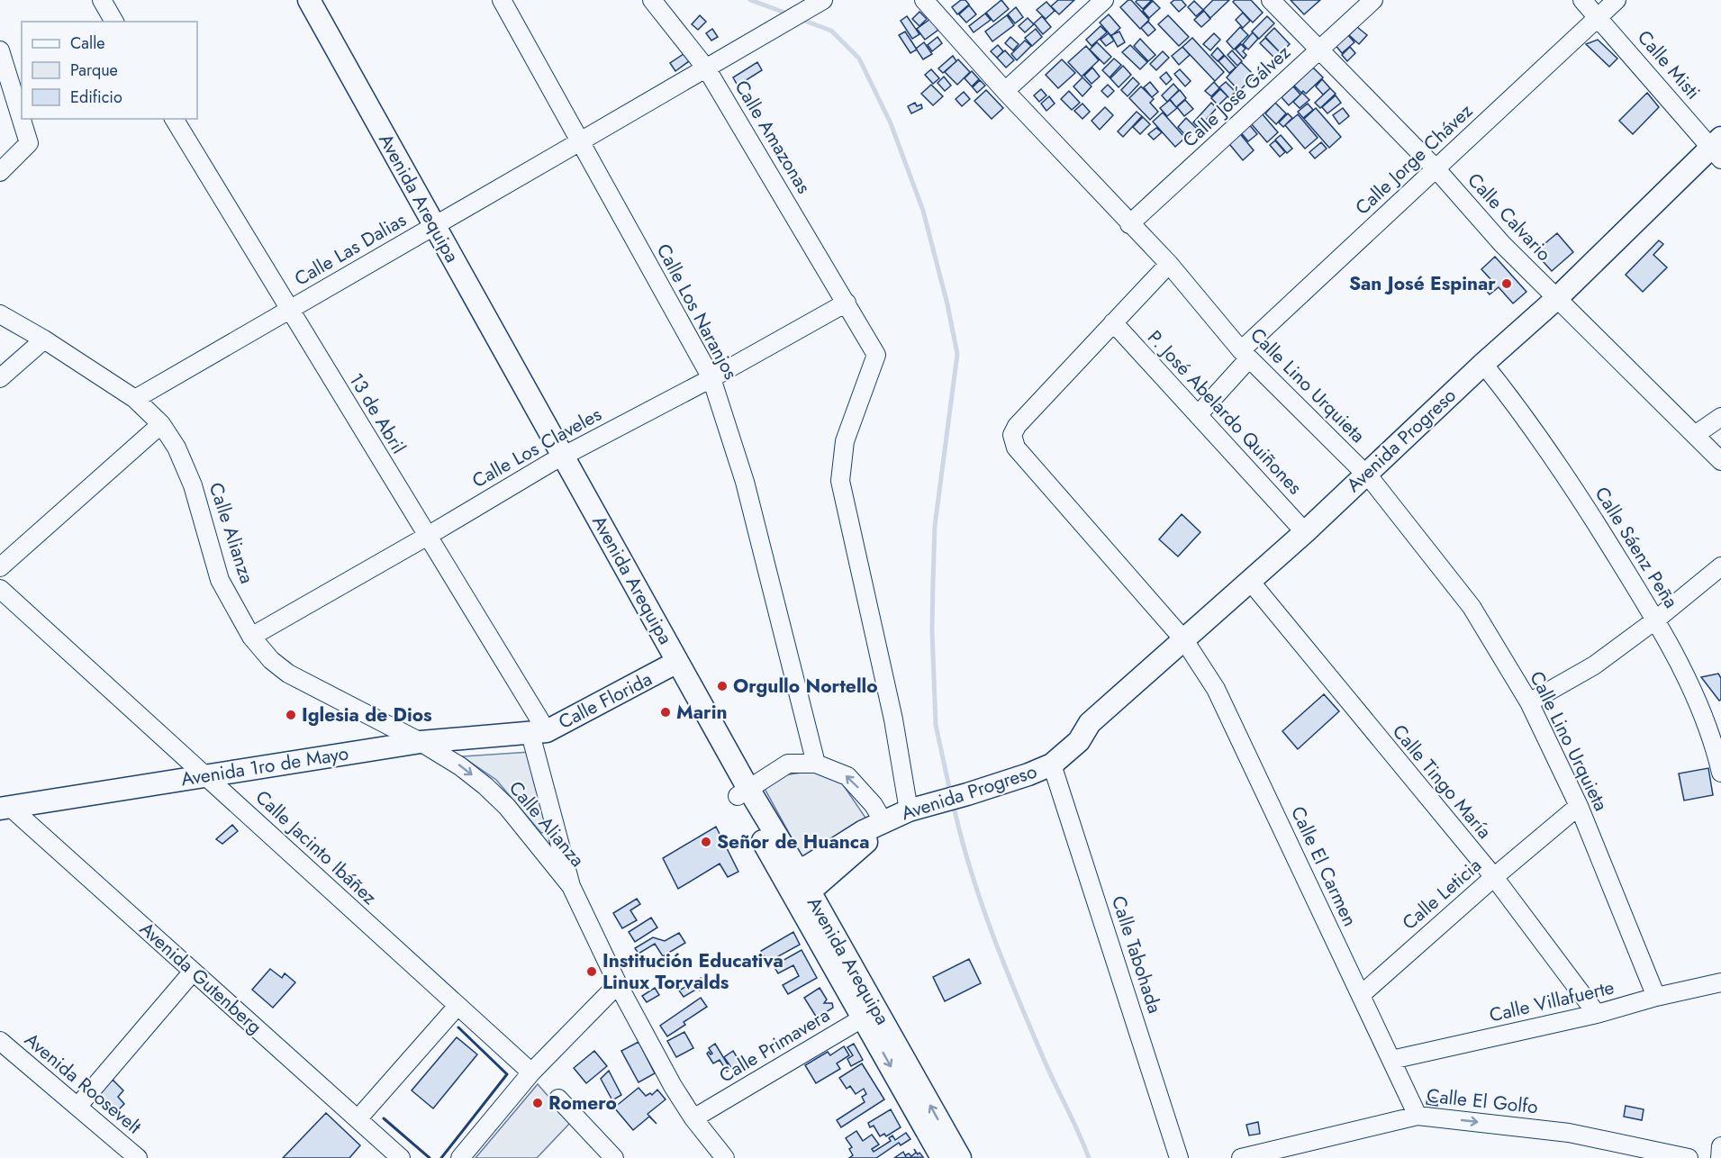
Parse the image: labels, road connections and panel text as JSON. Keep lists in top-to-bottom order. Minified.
{"streets":{"main road":["Avenida Arequipa","Avenida Progreso","Calle Florida","Avenida 1ro de Mayo"],"street":["Calle Misti","Calle José Gálvez","Calle Amazonas","Calle Jorge Chávez","Calle Calvario","Calle Las Dalias","Calle Los Naranjos","Calle Lino Urquieta","P. José Abelardo Quiñones","13 de Abril","Calle Los Claveles","Calle Alianza","Calle Sáenz Peña","Calle Tingo María","Calle Jacinto Ibáñez","Calle El Carmen","Calle Leticia","Calle Tabohada","Avenida Gutenberg","Calle Villafuerte","Calle Primavera","Avenida Roosevelt","Calle El Golfo"]},"crossings":[["Calle Misti","Calle Jorge Chávez"],["Calle Misti","Avenida Progreso"],["Calle José Gálvez","Calle Calvario"],["Calle José Gálvez","Calle Lino Urquieta"],["Calle Amazonas","Calle Las Dalias"],["Calle Amazonas","Avenida Progreso"],["Calle Amazonas","Calle Los Claveles"],["Calle Jorge Chávez","Calle Calvario"],["Calle Jorge Chávez","Calle Lino Urquieta"],["Calle Jorge Chávez","P. José Abelardo Quiñones"],["Avenida Arequipa","Calle Las Dalias"],["Avenida Arequipa","Avenida Progreso"],["Avenida Arequipa","Calle Los Claveles"],["Avenida Arequipa","Calle Florida"],["Avenida Arequipa","Calle Primavera"],["Calle Calvario","Avenida Progreso"],["Calle Las Dalias","Calle Los Naranjos"],["Calle Las Dalias","13 de Abril"],["Calle Las Dalias","Calle Alianza"],["Calle Los Naranjos","Calle Los Claveles"],["Calle Lino Urquieta","Avenida Progreso"],["Calle Lino Urquieta","Calle Leticia"],["Calle Lino Urquieta","Calle Villafuerte"],["P. José Abelardo Quiñones","Avenida Progreso"],["P. José Abelardo Quiñones","Calle El Carmen"],["13 de Abril","Calle Los Claveles"],["13 de Abril","Calle Alianza"],["13 de Abril","Calle Florida"],["13 de Abril","Avenida 1ro de Mayo"],["Avenida Progreso","Calle Sáenz Peña"],["Avenida Progreso","Calle Tingo María"],["Avenida Progreso","Calle El Carmen"],["Avenida Progreso","Calle Tabohada"],["Calle Los Claveles","Calle Alianza"],["Calle Alianza","Calle Florida"],["Calle Alianza","Avenida 1ro de Mayo"],["Calle Alianza","Calle Primavera"],["Calle Florida","Avenida 1ro de Mayo"],["Avenida 1ro de Mayo","Calle Jacinto Ibáñez"],["Avenida 1ro de Mayo","Avenida Gutenberg"],["Calle Tingo María","Calle Leticia"],["Calle Tingo María","Calle Villafuerte"],["Calle El Carmen","Calle Leticia"],["Calle El Carmen","Calle Villafuerte"],["Calle El Carmen","Calle El Golfo"]],"one_way":["Calle El Golfo"],"places":["San José Espinar","Orgullo Nortello","Marin","Iglesia de Dios","Señor de Huanca","Institución Educativa Linux Torvalds","Romero"],"legend":["Calle","Parque","Edificio"]}
